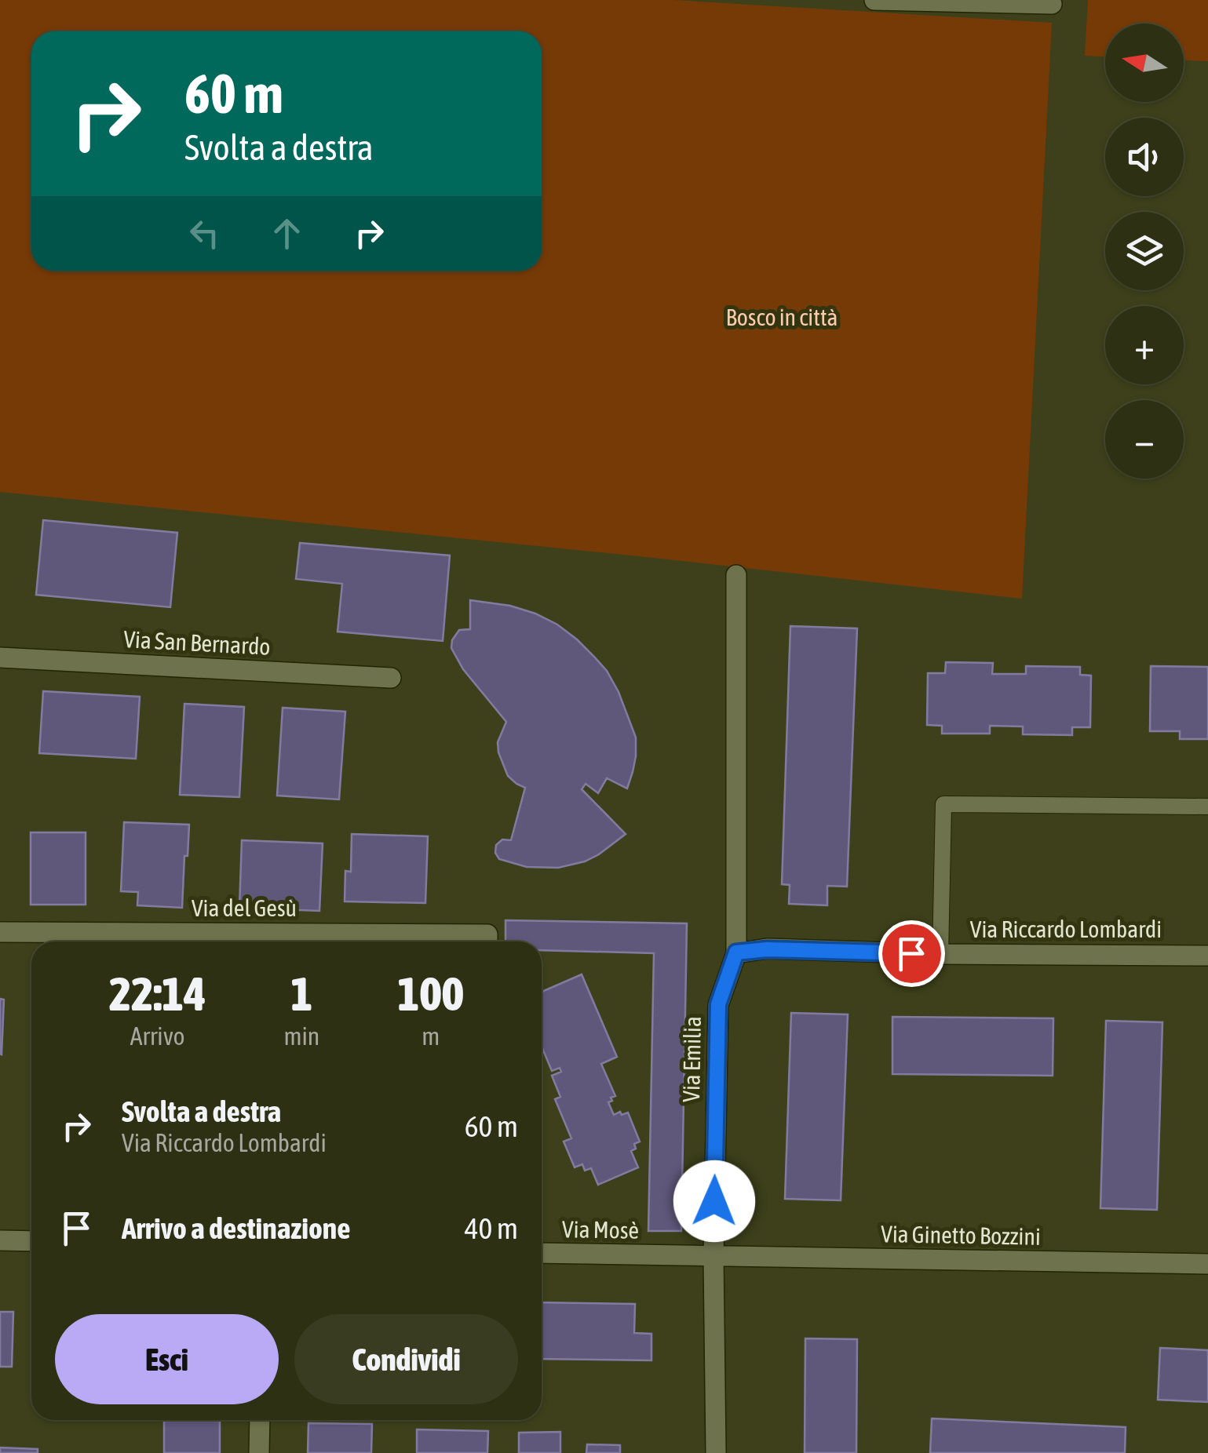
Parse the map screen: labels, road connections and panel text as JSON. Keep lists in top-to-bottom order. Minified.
{"streets":{"street":["Via San Bernardo","Via del Gesù","Via Riccardo Lombardi","Via Emilia","Via Mosè","Via Ginetto Bozzini"]},"crossings":[["Via Riccardo Lombardi","Via Emilia"],["Via Emilia","Via Mosè"],["Via Emilia","Via Ginetto Bozzini"],["Via Mosè","Via Ginetto Bozzini"]],"parks":["Bosco in città"],"north":"left","page":{"map_buttons":["+","−"],"turn":["60 m","Svolta a destra"],"eta":["22:14","Arrivo","1","min","100","m"],"list":[{"name":"Svolta a destra","note":"Via Riccardo Lombardi","value":"60 m"},{"name":"Arrivo a destinazione","value":"40 m"}],"buttons":["Esci","Condividi"]}}
